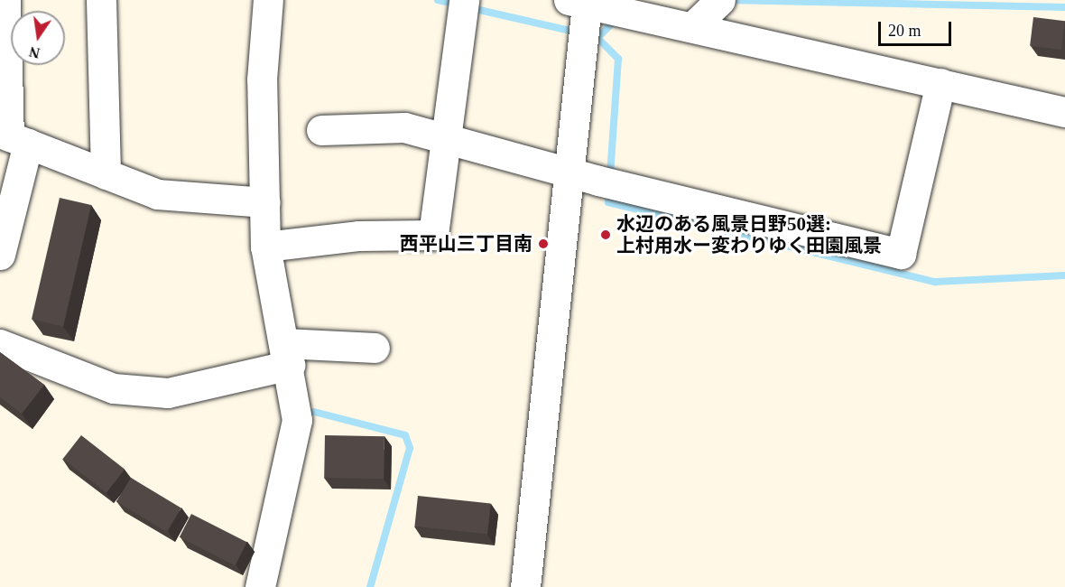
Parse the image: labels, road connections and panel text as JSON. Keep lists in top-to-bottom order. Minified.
{"places":["水辺のある風景日野50選: 上村用水ー変わりゆく田園風景","西平山三丁目南"],"scale_bar":"20 m","north":"bottom"}
